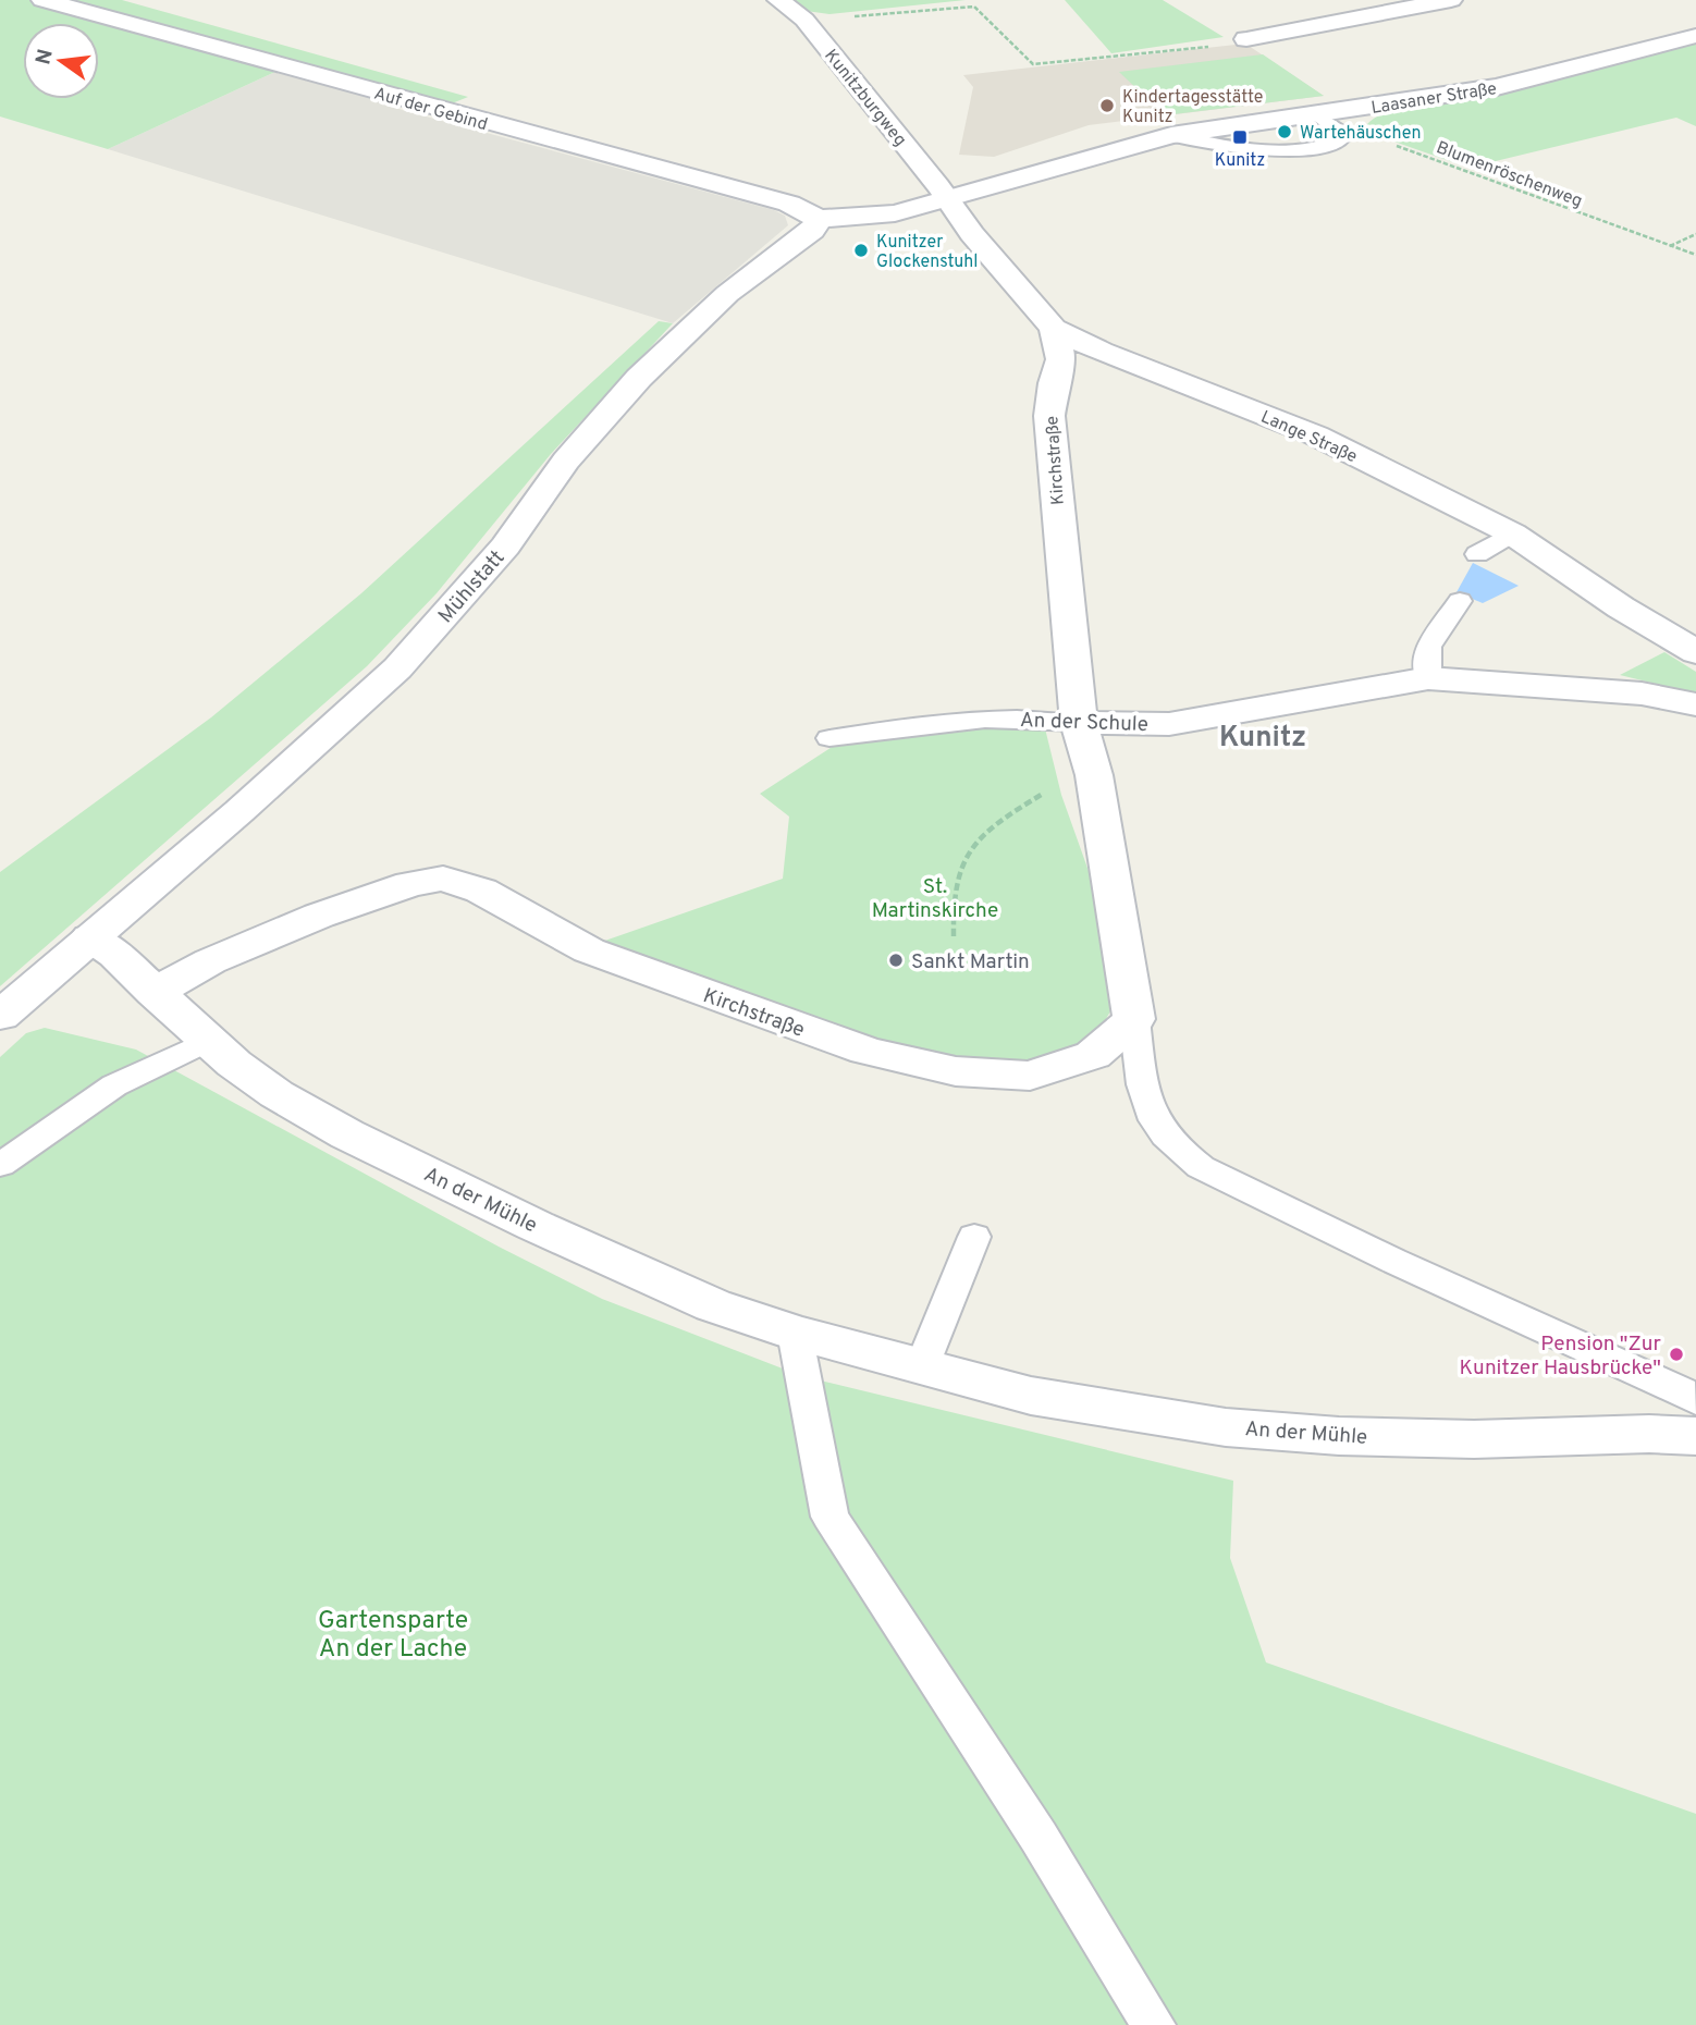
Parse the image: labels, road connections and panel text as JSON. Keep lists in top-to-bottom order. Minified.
{"streets":{"street":["Kunitzburgweg","Laasaner Straße","Auf der Gebind","Lange Straße","Kirchstraße","Mühlstatt","An der Schule","An der Mühle"],"path":["Blumenröschenweg"]},"crossings":[["Kunitzburgweg","Laasaner Straße"],["Kunitzburgweg","Lange Straße"],["Laasaner Straße","Lange Straße"],["Auf der Gebind","Mühlstatt"],["Lange Straße","Kirchstraße"],["Kirchstraße","An der Schule"],["Kirchstraße","An der Mühle"],["Mühlstatt","An der Mühle"]],"districts":["Kunitz"],"parks":["St. Martinskirche","Gartensparte An der Lache"],"places":{"other":["Kindertagesstätte Kunitz","Wartehäuschen","Kunitzer Glockenstuhl","Sankt Martin","Pension \"Zur Kunitzer Hausbrücke\""],"transit":["Kunitz"]},"north":"left"}
